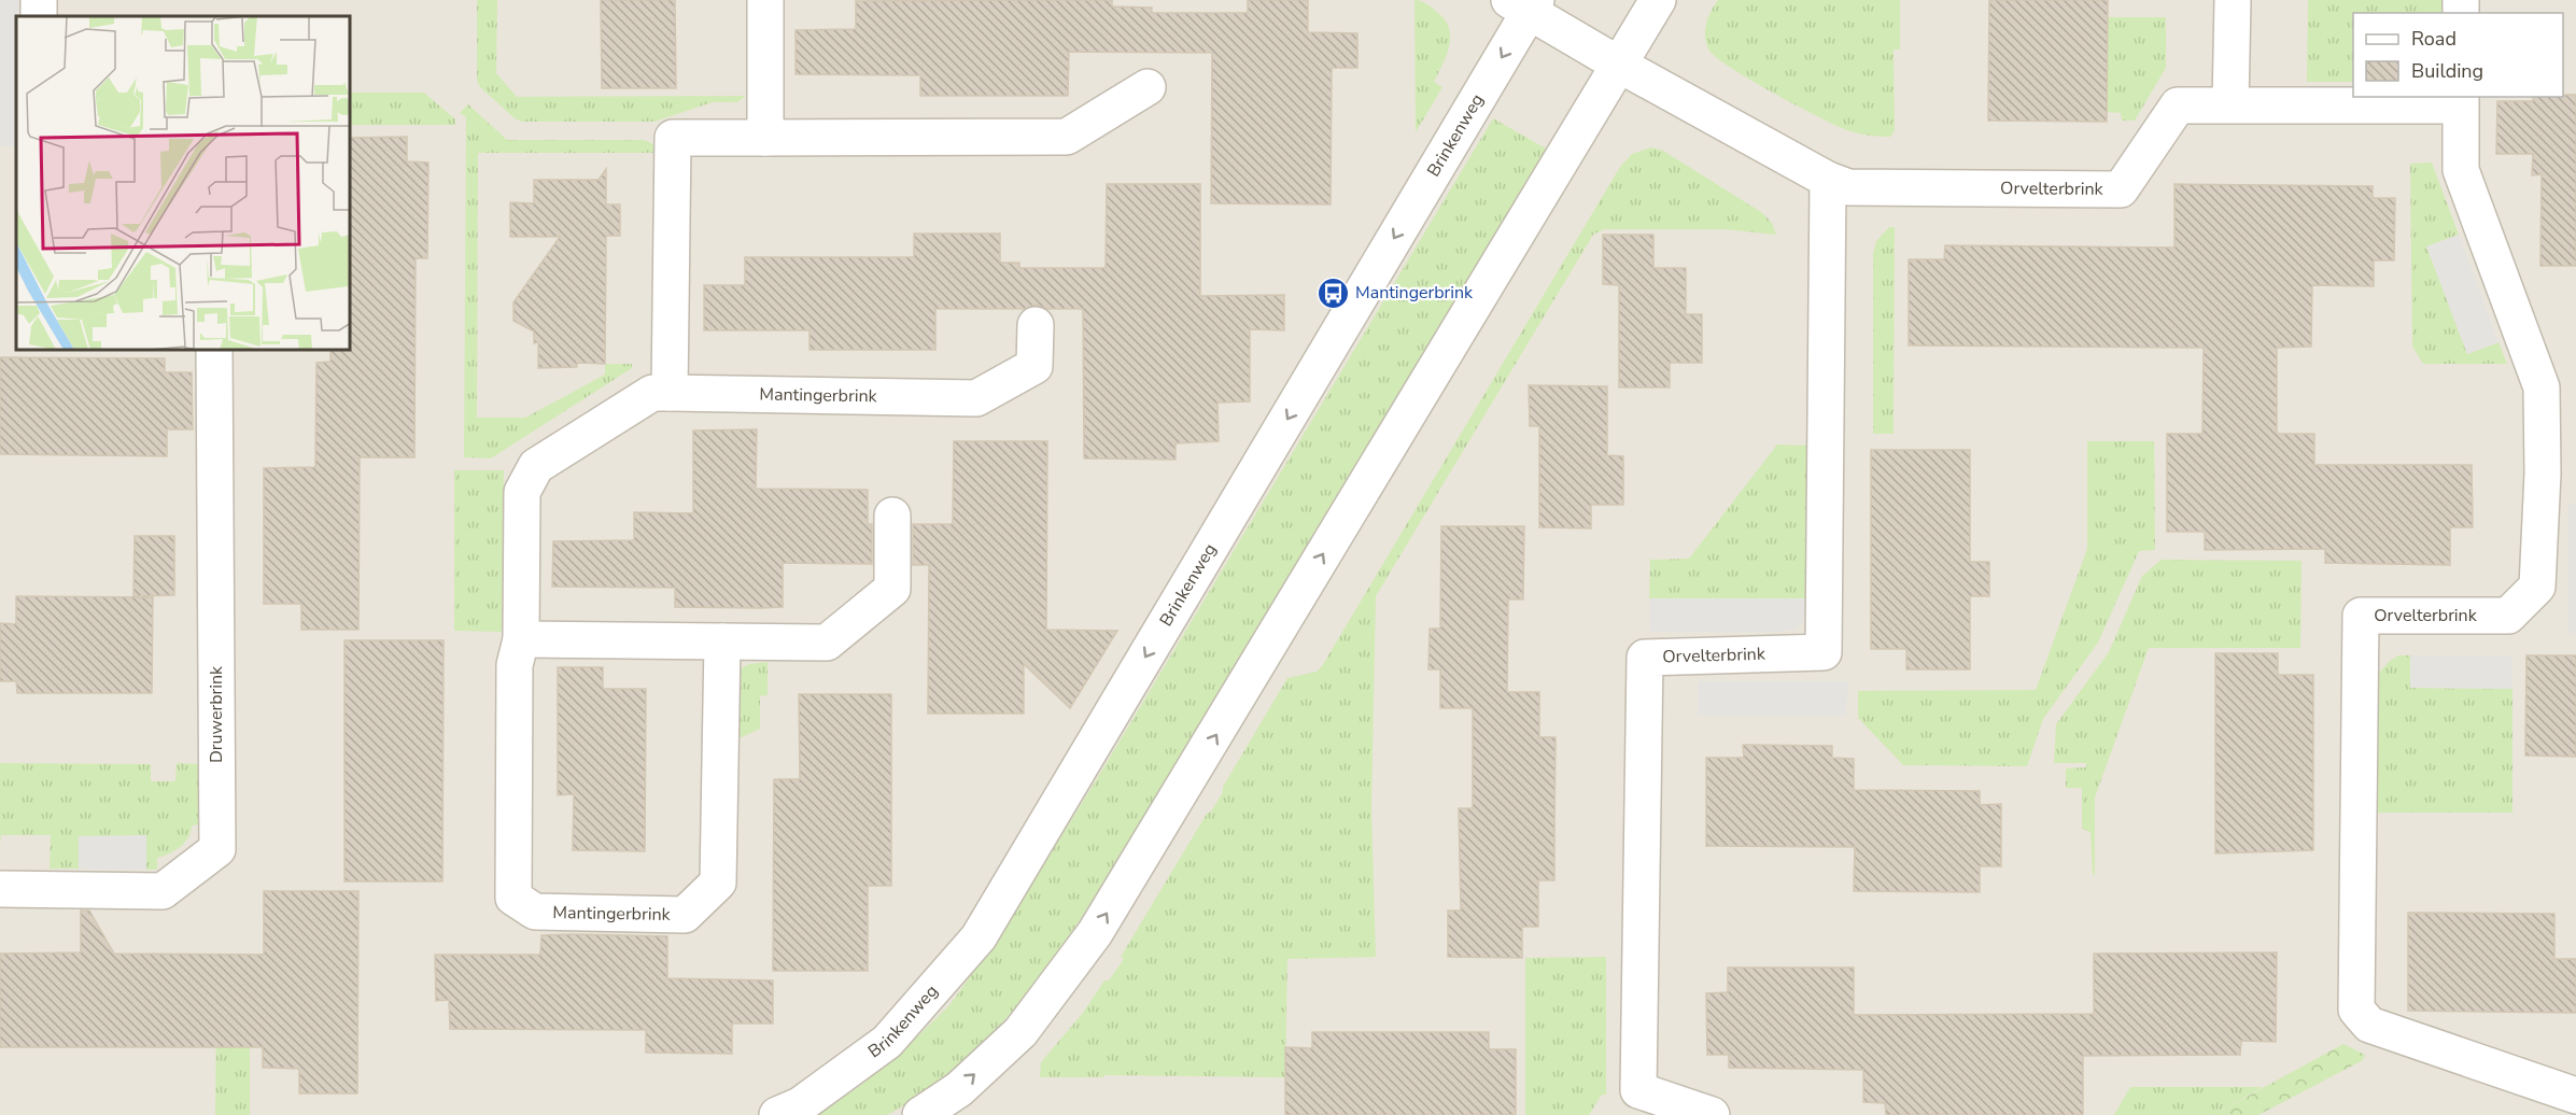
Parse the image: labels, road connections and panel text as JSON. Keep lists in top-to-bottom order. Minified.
{"streets":{"street":["Brinkenweg","Orvelterbrink","Mantingerbrink","Druwerbrink"]},"crossings":[["Brinkenweg","Orvelterbrink"]],"places":{"bus stop":["Mantingerbrink"]},"legend":["Road","Building"]}
